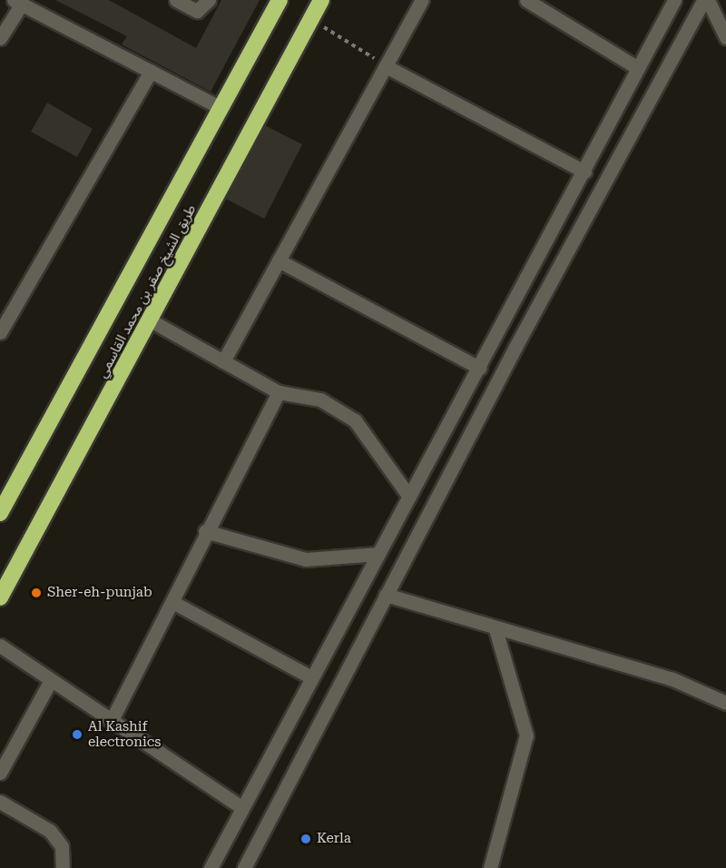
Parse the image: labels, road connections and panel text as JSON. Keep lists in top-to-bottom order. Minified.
{"streets":{"highway":["طريق الشيخ صقر بن محمد القاسمي"]},"places":["Sher-eh-punjab","Al Kashif electronics","Kerla"]}
